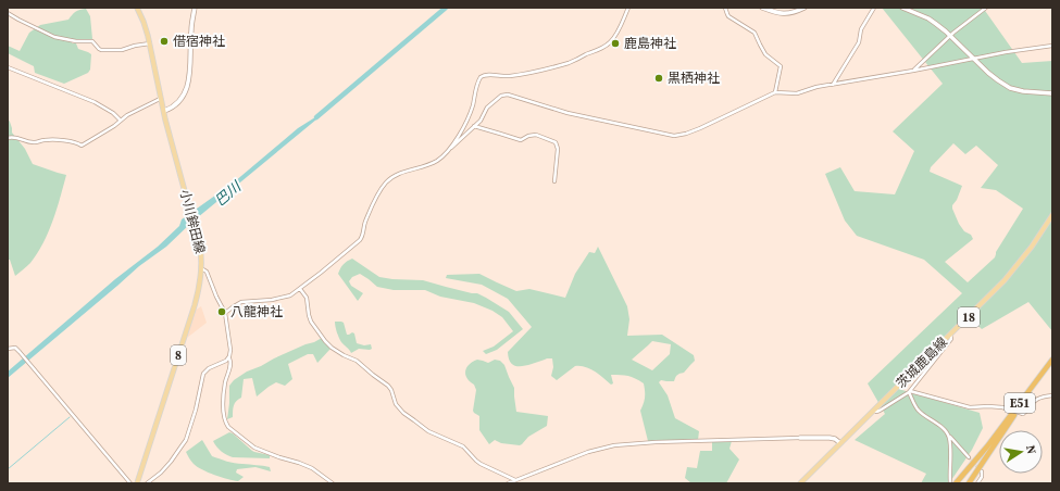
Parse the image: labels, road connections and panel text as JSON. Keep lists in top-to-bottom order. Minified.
{"streets":{"highway":["E51"],"main road":["小川鉾田線","18","8","茨城鹿島線"]},"water":["巴川"],"places":["借宿神社","鹿島神社","黒栖神社","八龍神社"],"north":"right"}
